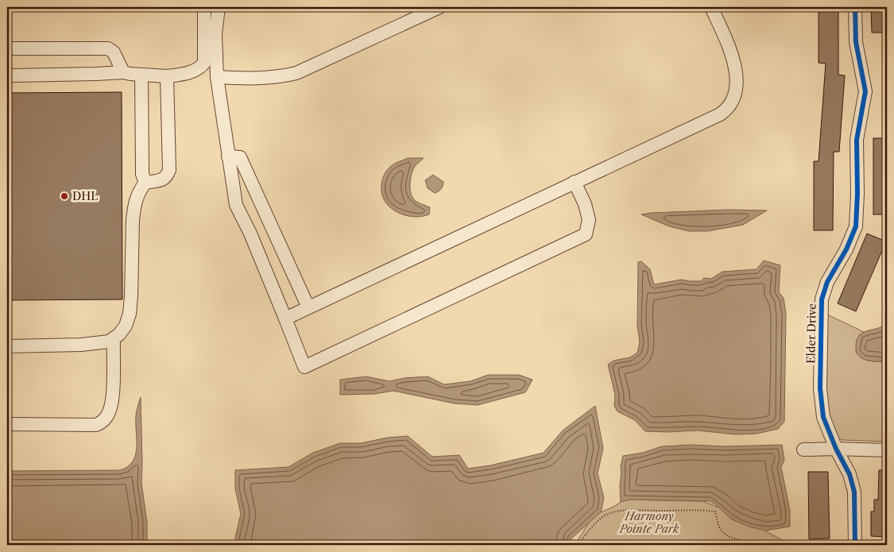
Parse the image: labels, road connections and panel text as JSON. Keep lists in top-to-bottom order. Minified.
{"streets":{"street":["Elder Drive"]},"parks":["Harmony Pointe Park"],"places":["DHL"]}
